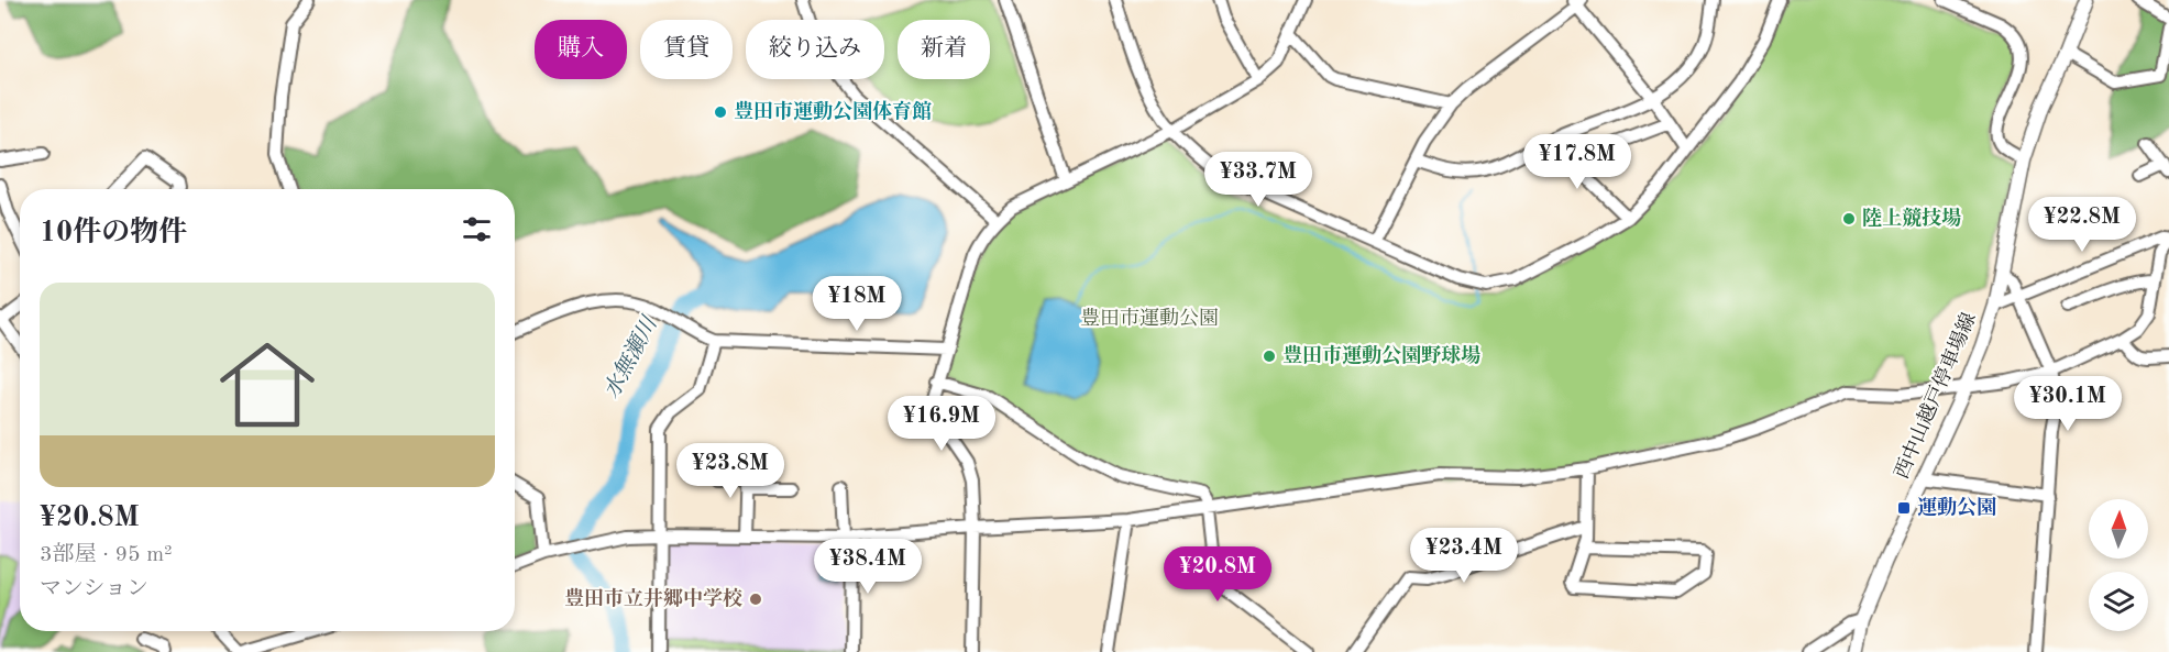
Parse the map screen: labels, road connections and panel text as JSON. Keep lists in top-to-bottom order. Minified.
{"streets":{"main road":["西中山越戸停車場線"]},"water":["水無瀬川"],"parks":["豊田市運動公園"],"places":{"other":["豊田市運動公園体育館","陸上競技場","豊田市運動公園野球場","豊田市立井郷中学校"],"transit":["運動公園"]},"north":"top","page":{"chip":["購入","賃貸","絞り込み","新着"],"price":["¥17.8M","¥33.7M","¥22.8M","¥18M","¥30.1M","¥16.9M","¥23.8M","¥23.4M","¥38.4M","¥20.8M"],"heading":"10件の物件","list":[{"name":"¥20.8M","note":"3部屋 · 95 m² · マンション"}]}}
